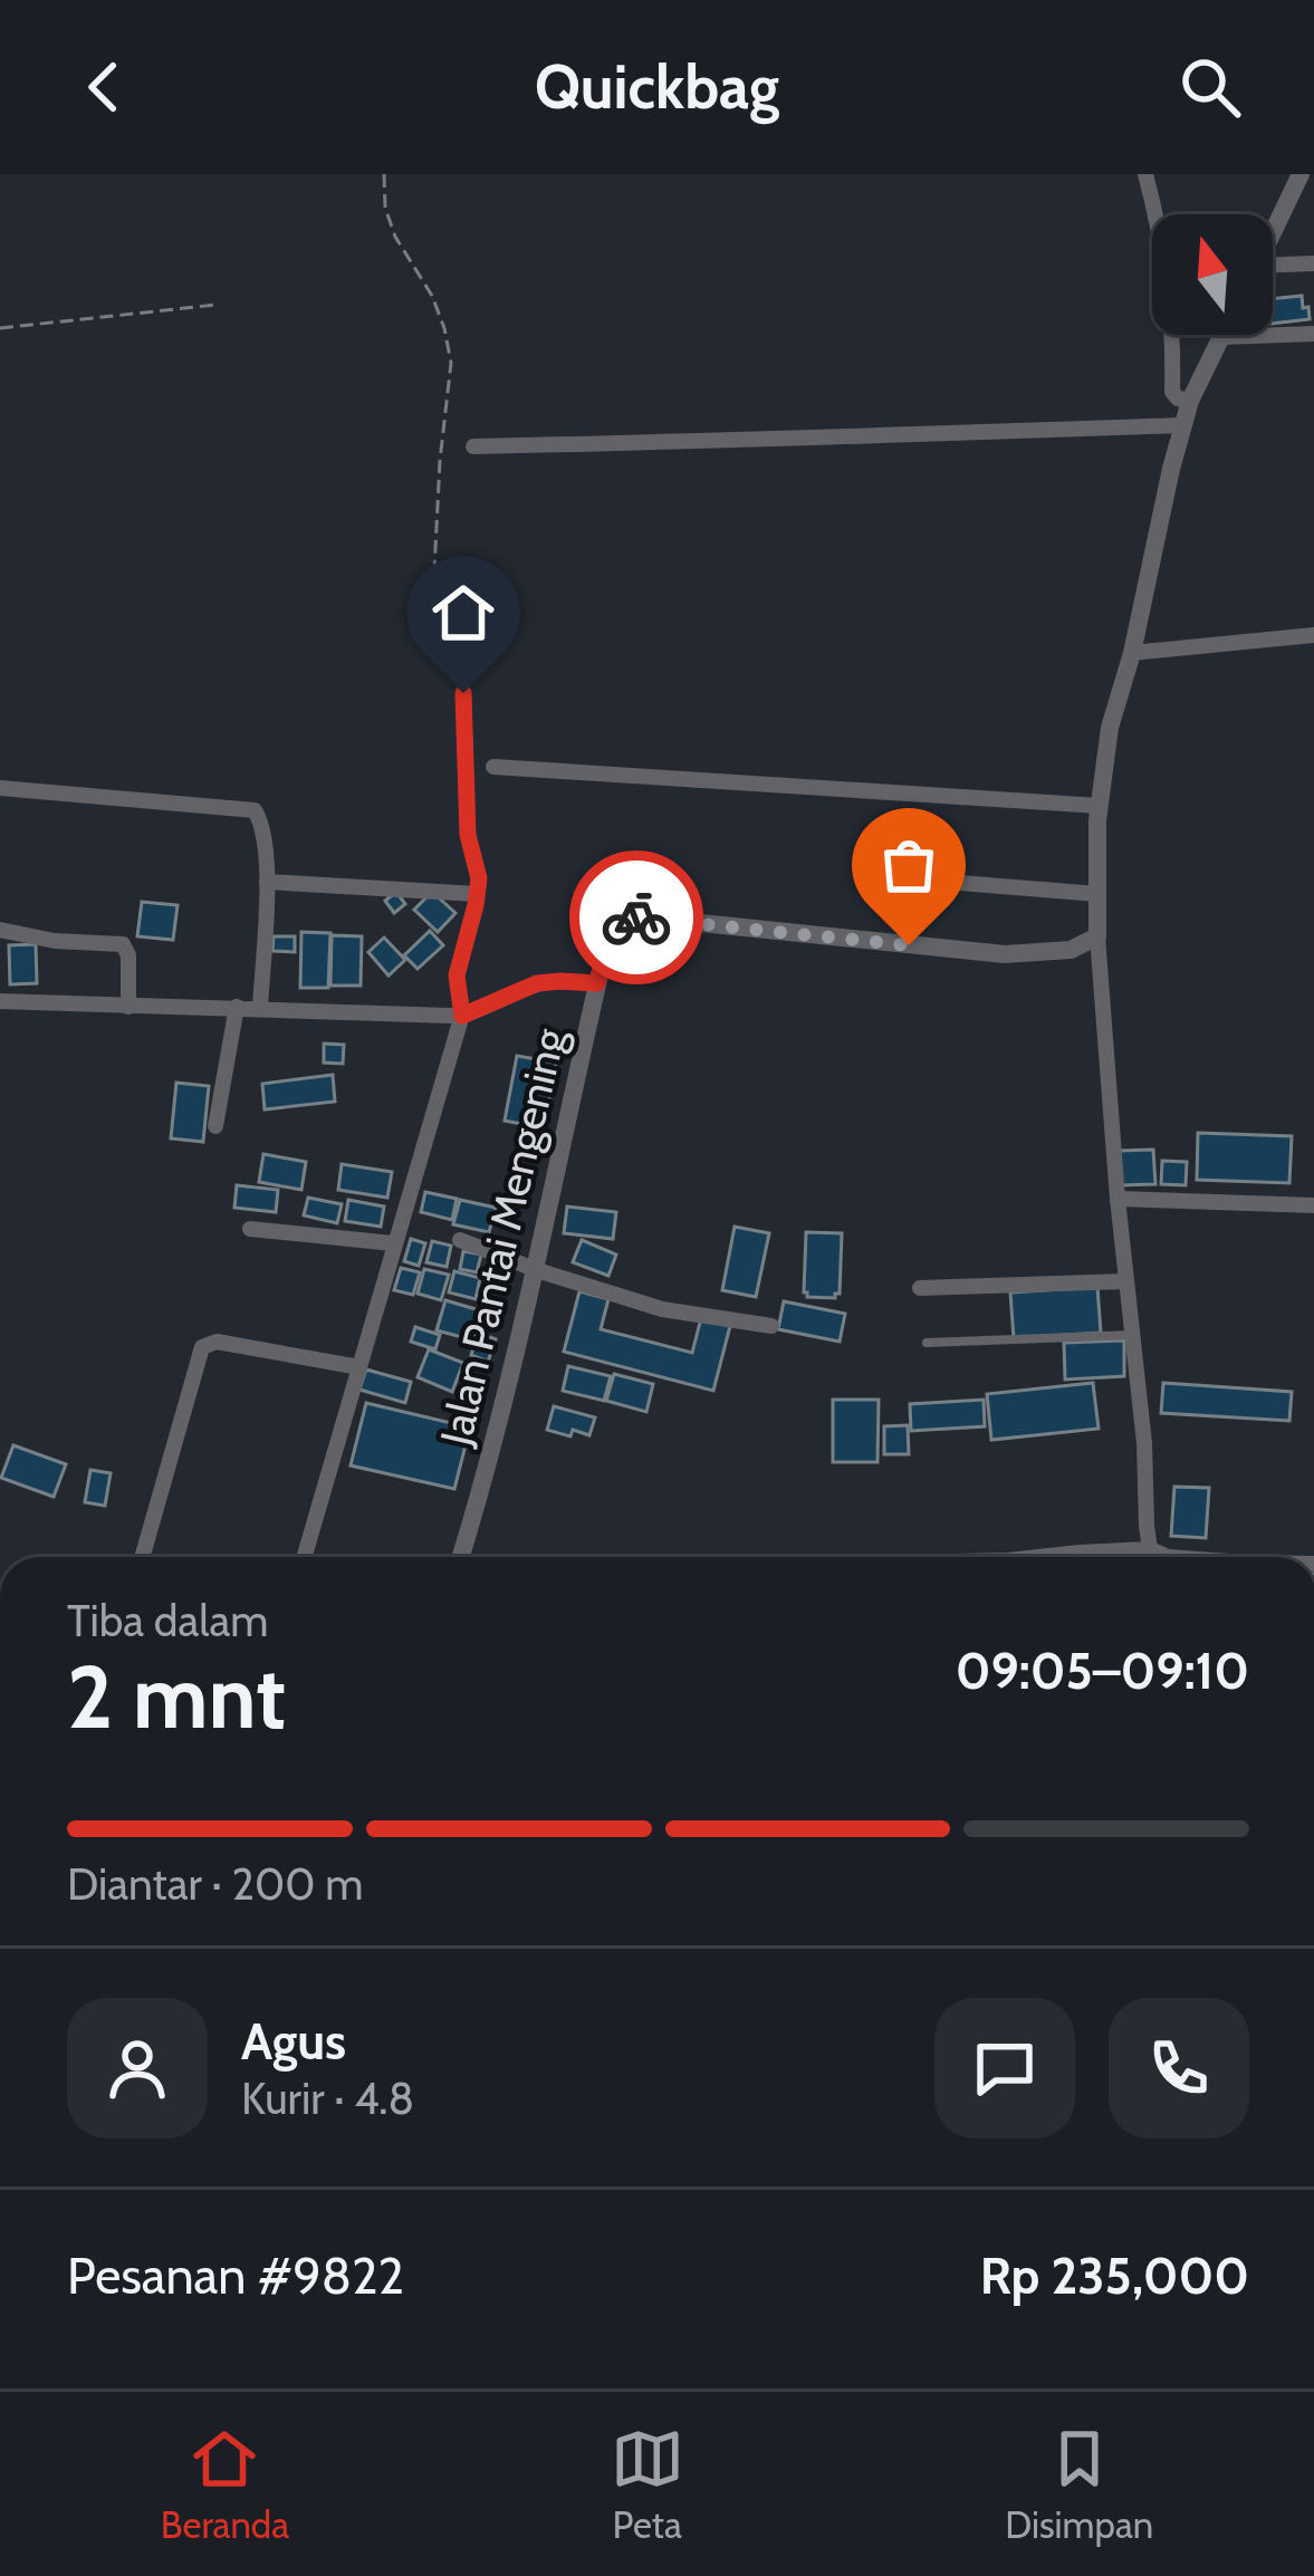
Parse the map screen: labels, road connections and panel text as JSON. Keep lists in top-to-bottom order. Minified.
{"streets":{"street":["Jalan Pantai Mengening"]},"north":"top","page":{"header":"Quickbag","heading":["2 mnt","Tiba dalam","09:05–09:10"],"panel":["Agus","Kurir · 4.8","Pesanan #9822","Rp 235,000"],"bar":"Diantar · 200 m","tabs":["Beranda","Peta","Disimpan"]}}
